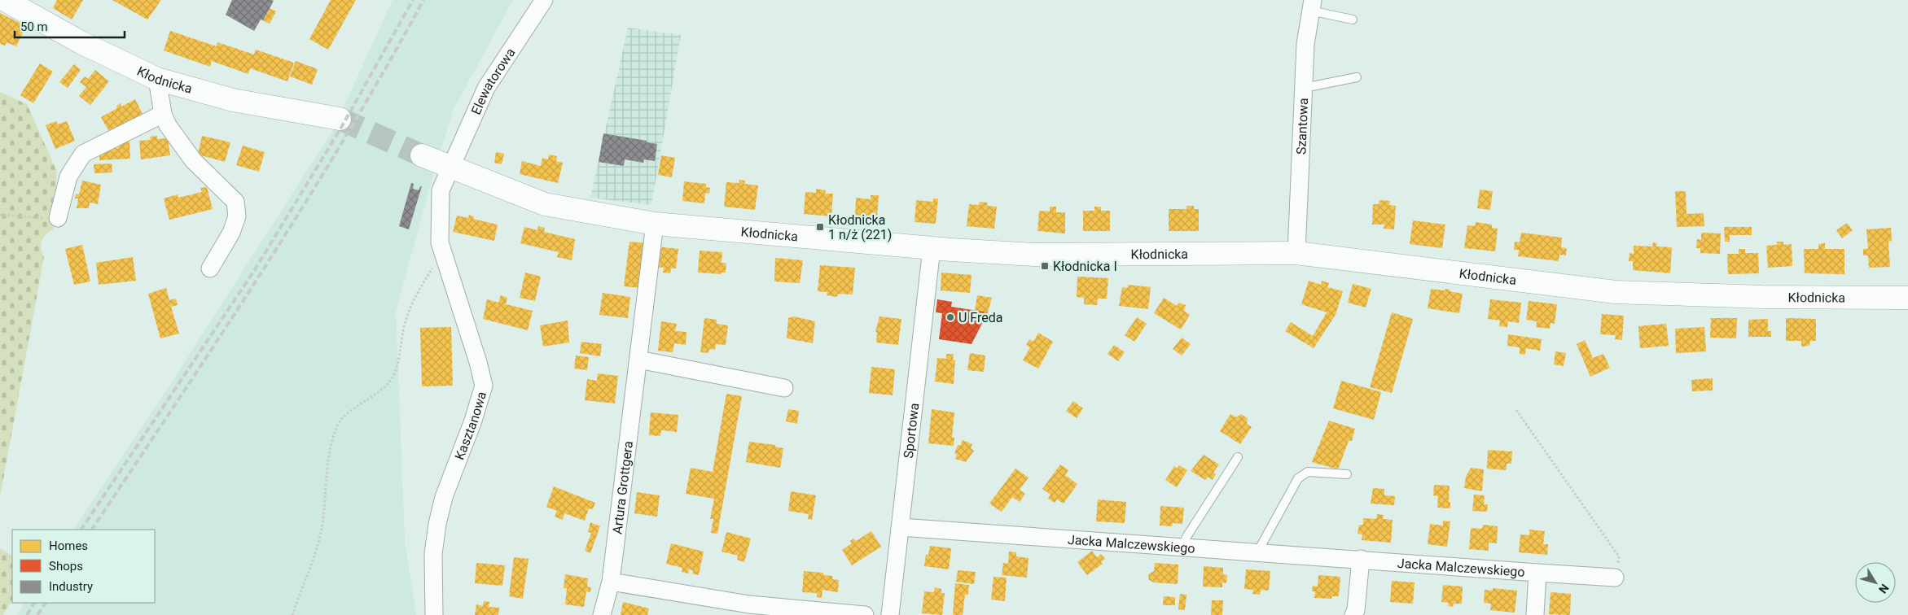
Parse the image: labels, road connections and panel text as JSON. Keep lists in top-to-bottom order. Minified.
{"streets":{"main road":["Kłodnicka"],"street":["Elewatorowa","Szantowa","Kasztanowa","Sportowa","Artura Grottgera","Jacka Malczewskiego"]},"crossings":[["Kłodnicka","Elewatorowa"],["Kłodnicka","Szantowa"],["Kłodnicka","Kasztanowa"],["Kłodnicka","Sportowa"],["Kłodnicka","Artura Grottgera"],["Elewatorowa","Kasztanowa"],["Sportowa","Jacka Malczewskiego"]],"places":{"transit":["Kłodnicka 1 n/ż (221)","Kłodnicka I"],"other":["U Freda"]},"legend":["Homes","Shops","Industry"],"scale_bar":"50 m","north":"bottom right"}
